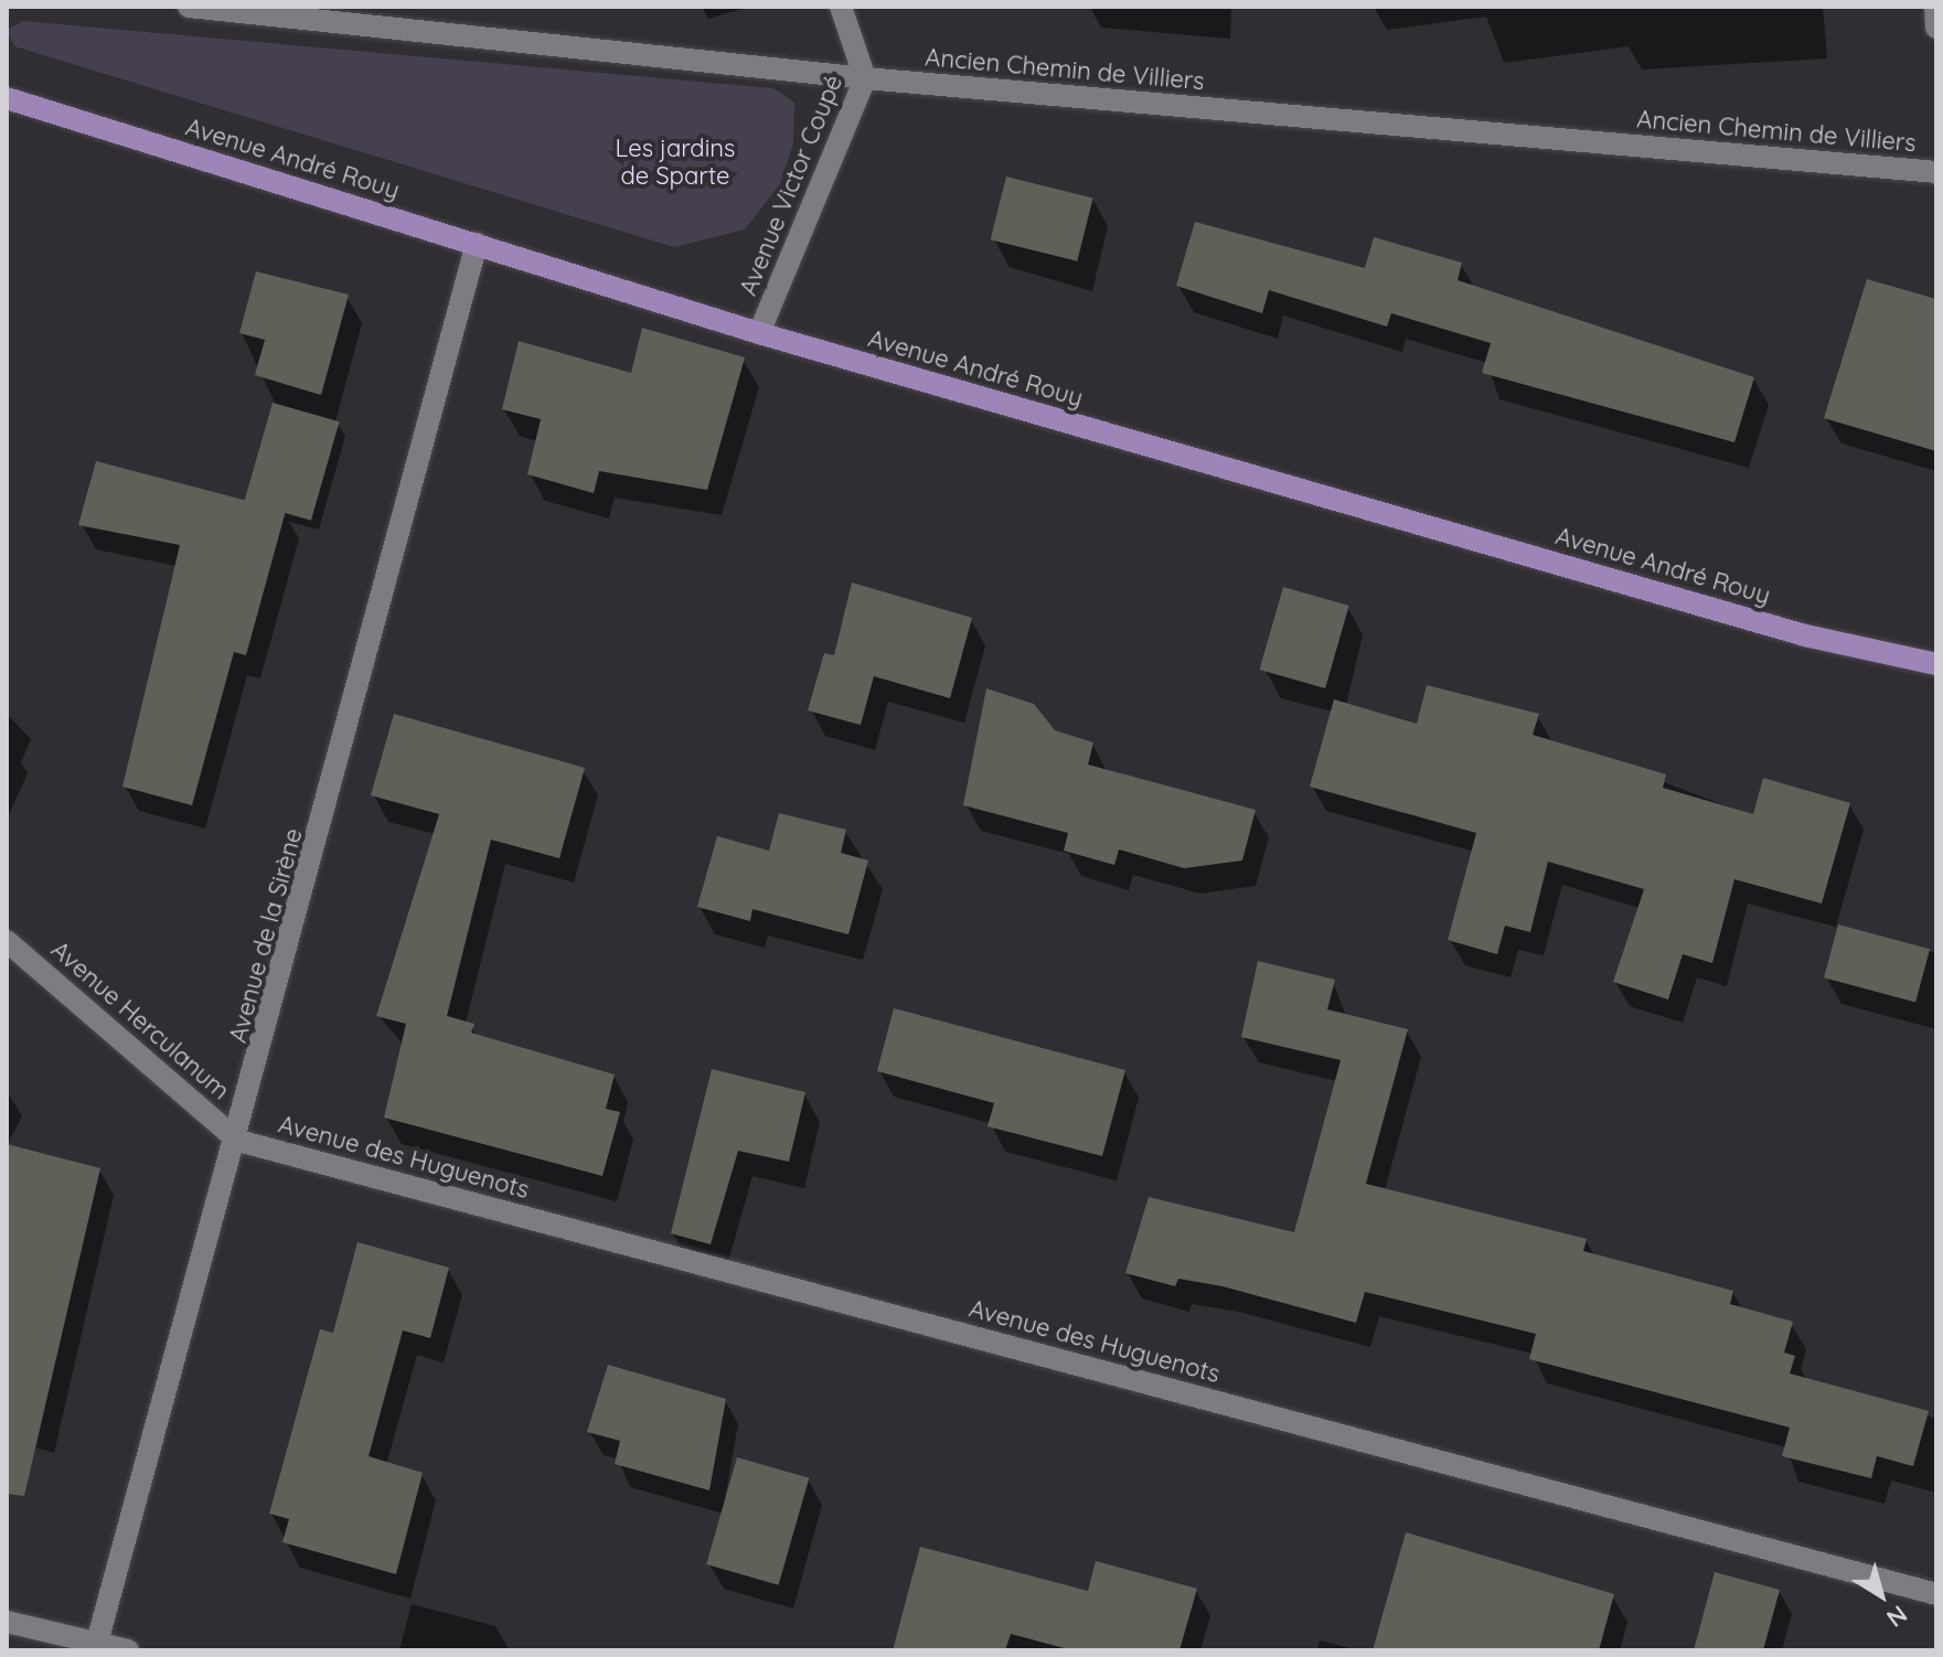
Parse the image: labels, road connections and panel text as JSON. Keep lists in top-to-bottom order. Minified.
{"streets":{"main road":["Avenue André Rouy"],"street":["Ancien Chemin de Villiers","Avenue Victor Coupé","Avenue de la Sirène","Avenue Herculanum","Avenue des Huguenots"]},"crossings":[["Ancien Chemin de Villiers","Avenue Victor Coupé"],["Avenue André Rouy","Avenue Victor Coupé"],["Avenue André Rouy","Avenue de la Sirène"],["Avenue de la Sirène","Avenue Herculanum"],["Avenue de la Sirène","Avenue des Huguenots"],["Avenue Herculanum","Avenue des Huguenots"]],"parks":["Les jardins de Sparte"],"north":"bottom right"}
